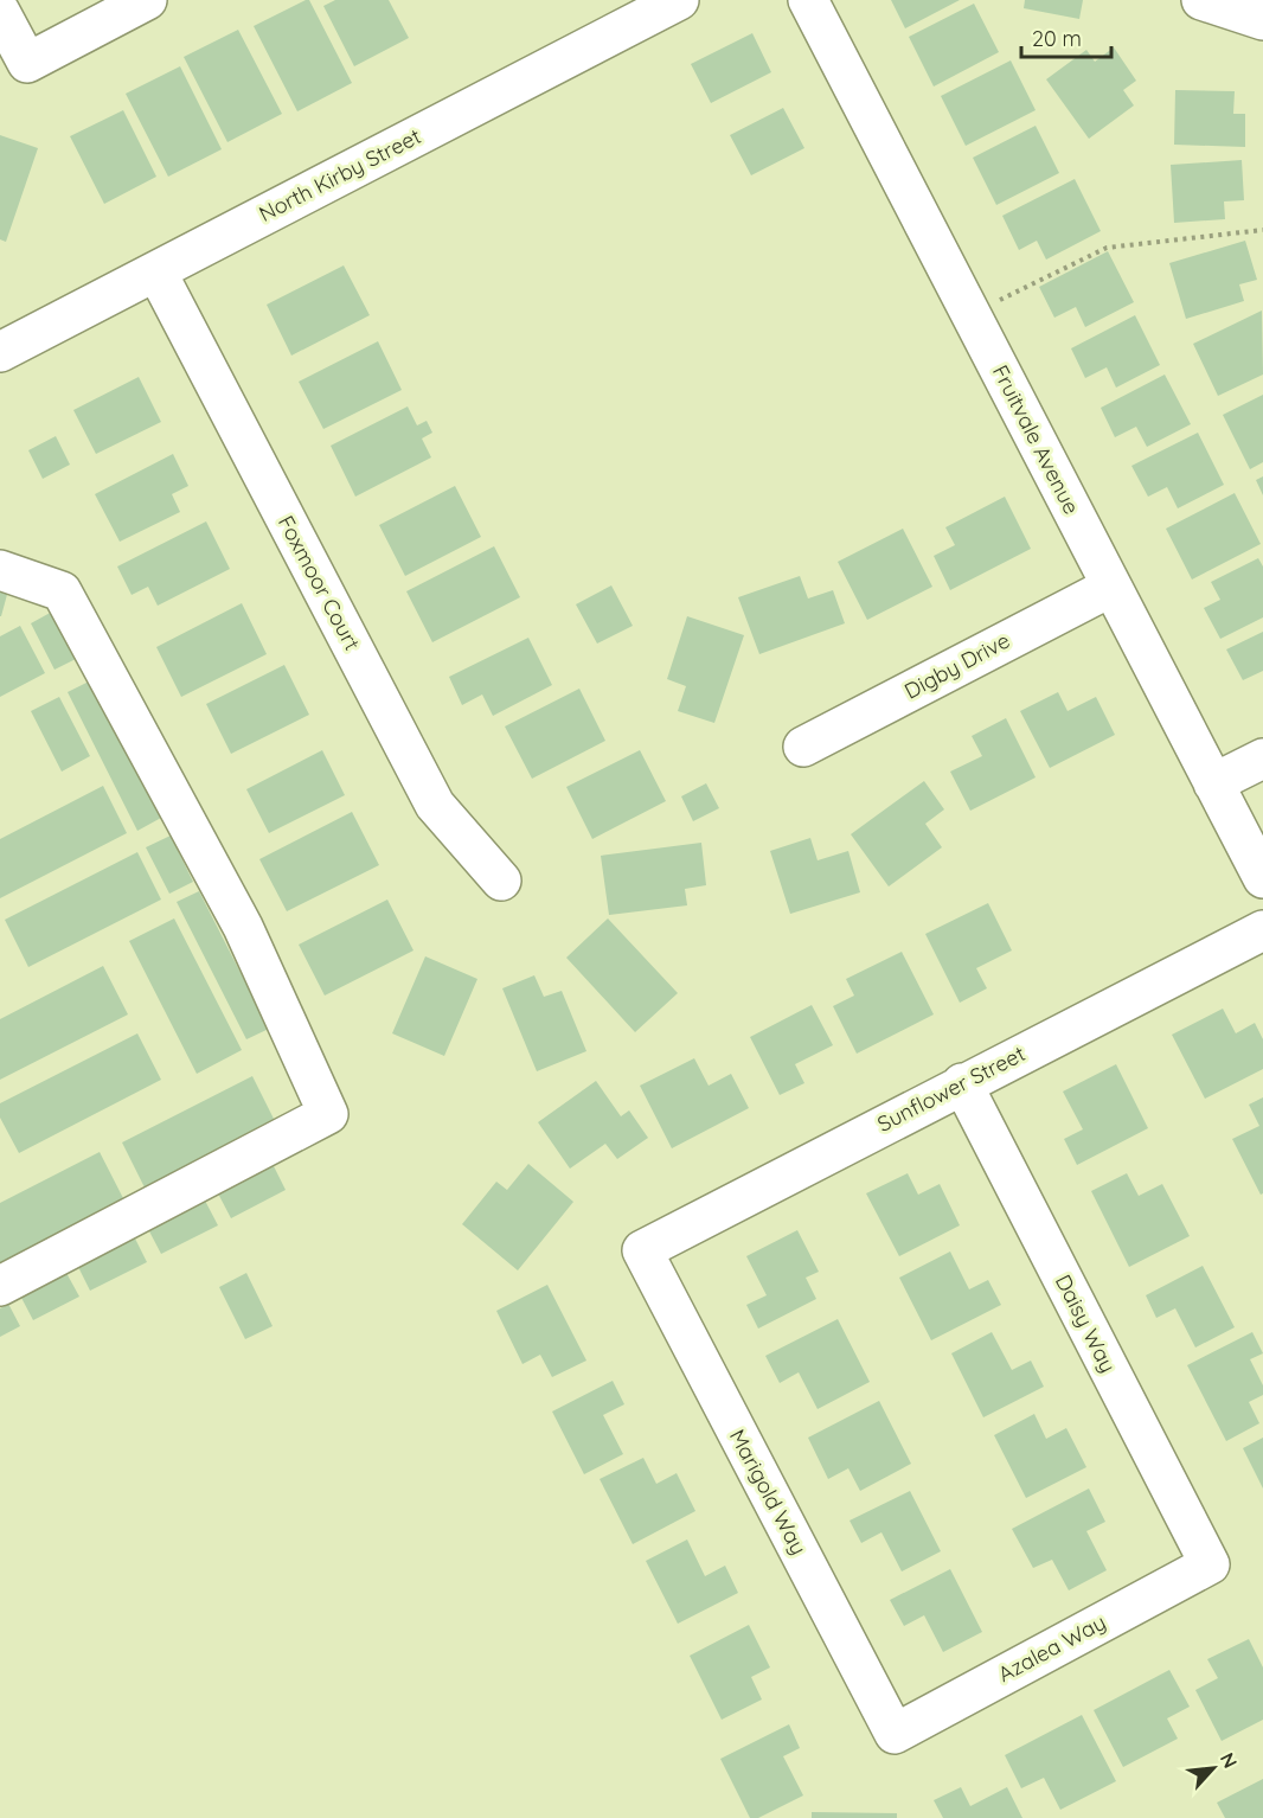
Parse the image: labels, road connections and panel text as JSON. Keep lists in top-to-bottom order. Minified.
{"streets":{"street":["North Kirby Street","Fruitvale Avenue","Foxmoor Court","Digby Drive","Sunflower Street","Daisy Way","Marigold Way","Azalea Way"]},"crossings":[["North Kirby Street","Foxmoor Court"],["Fruitvale Avenue","Digby Drive"],["Sunflower Street","Daisy Way"],["Sunflower Street","Marigold Way"],["Daisy Way","Azalea Way"],["Marigold Way","Azalea Way"]],"scale_bar":"20 m","north":"top right"}
